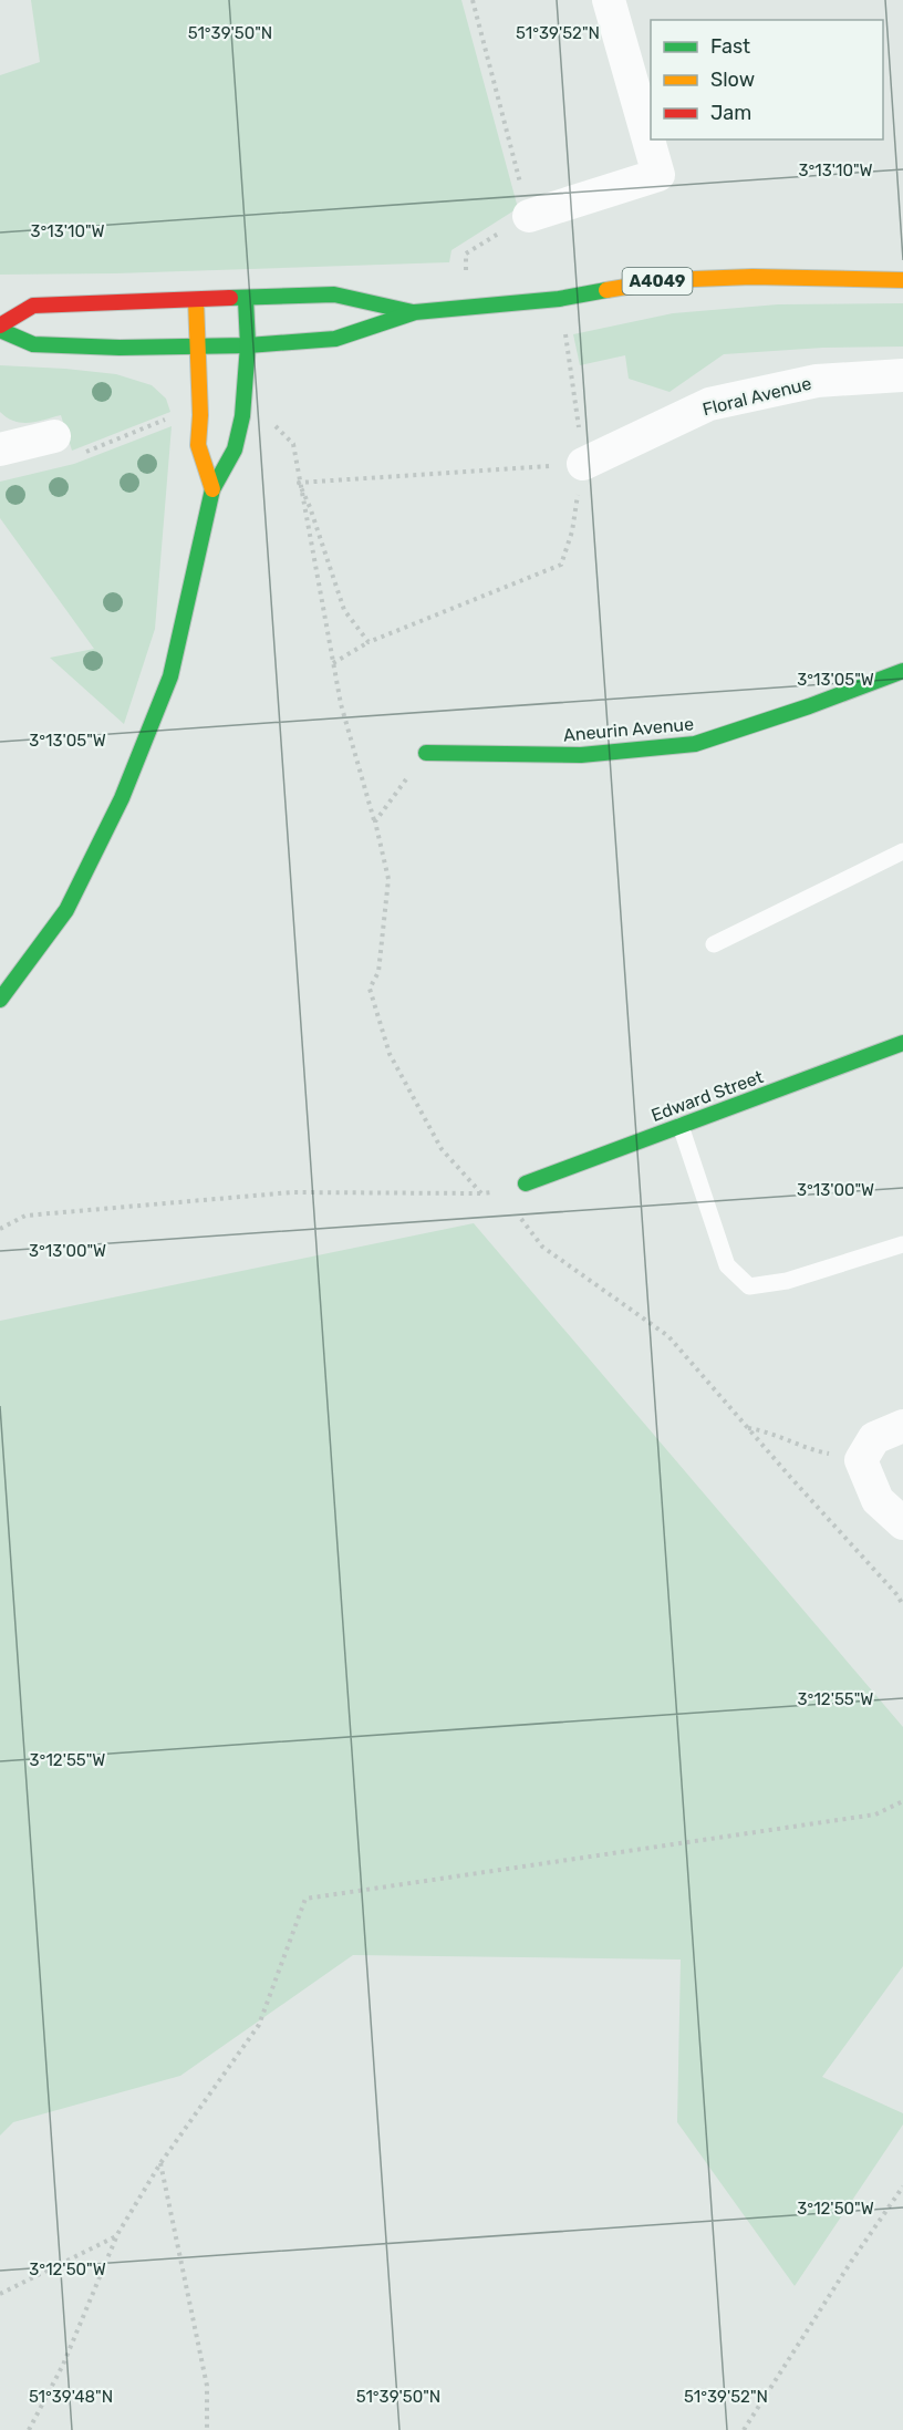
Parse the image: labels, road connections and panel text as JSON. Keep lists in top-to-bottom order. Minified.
{"streets":{"main road":["A4049","Aneurin Avenue","Edward Street"],"street":["Floral Avenue"]},"legend":["Fast","Slow","Jam"],"coordinates":["51°39'50\"N","51°39'52\"N","3°13'10\"W","3°13'05\"W","3°13'00\"W","3°12'55\"W","3°12'50\"W","51°39'48\"N"]}
